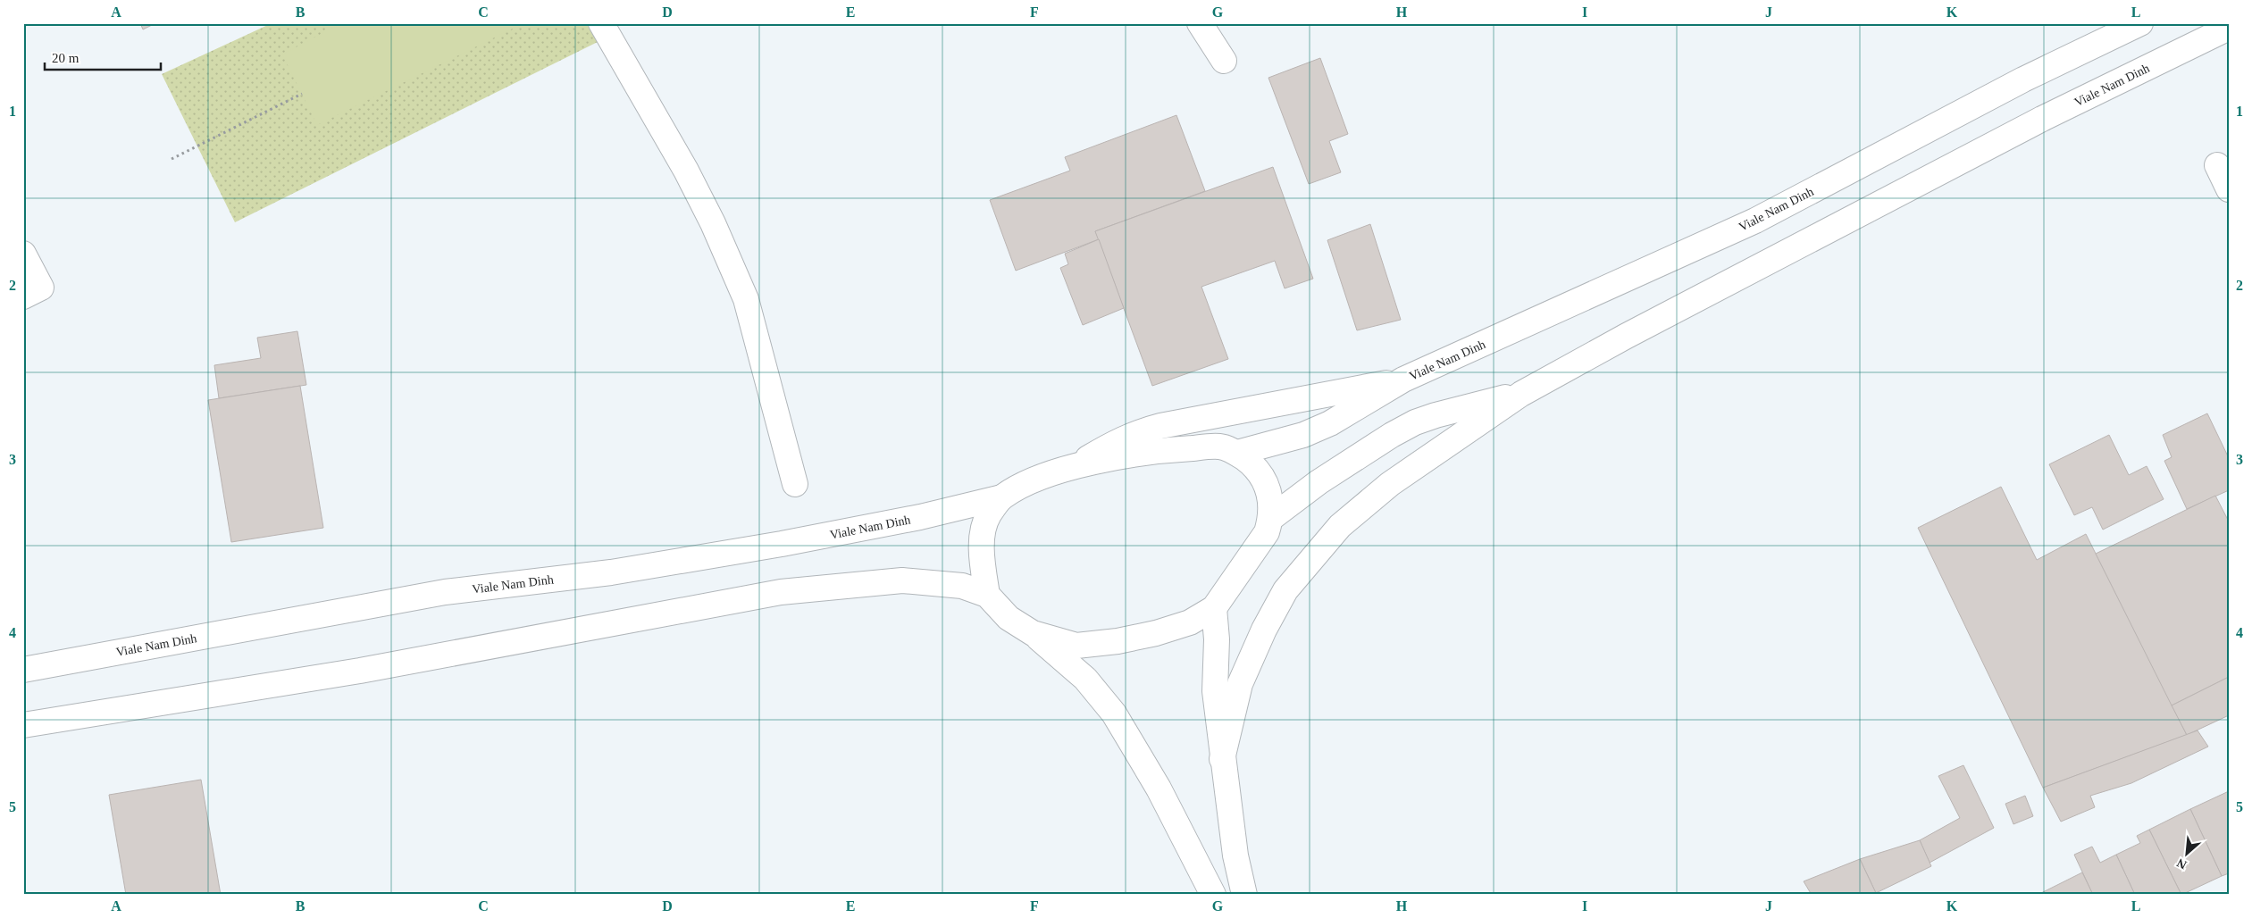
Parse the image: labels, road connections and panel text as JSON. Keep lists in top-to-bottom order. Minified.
{"streets":{"main road":["Viale Nam Dinh"]},"scale_bar":"20 m","north":"bottom left","grid":{"columns":["A","B","C","D","E","F","G","H","I","J","K","L"],"rows":["1","2","3","4","5"]}}
